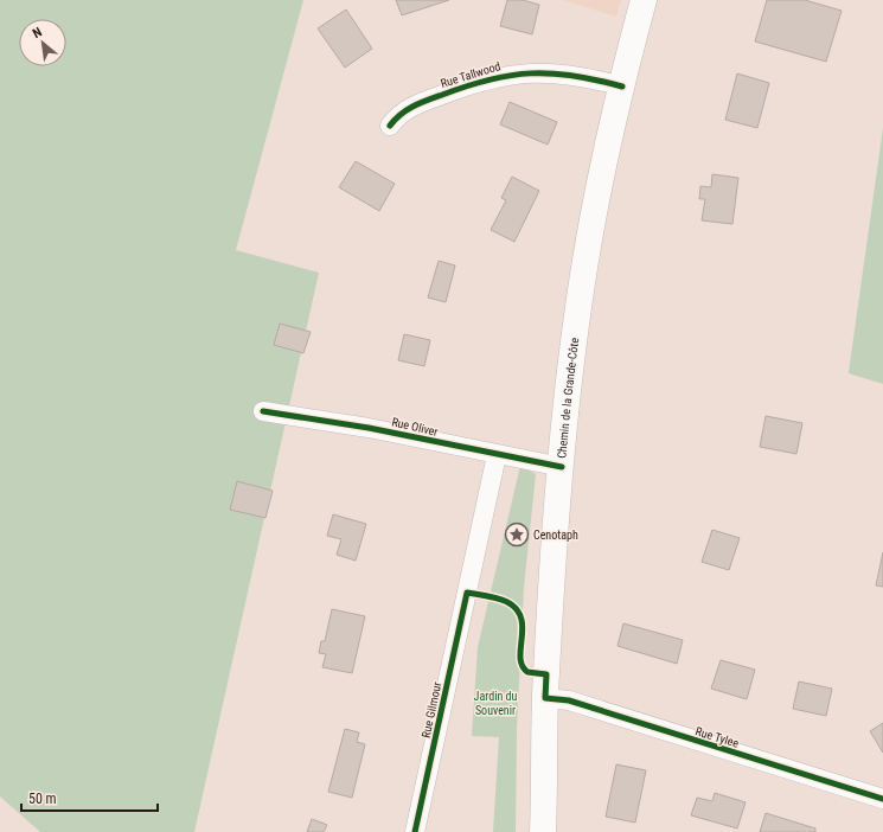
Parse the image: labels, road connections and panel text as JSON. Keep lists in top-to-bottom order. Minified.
{"streets":{"main road":["Chemin de la Grande-Côte"],"street":["Rue Tallwood","Rue Oliver","Rue Gilmour","Rue Tylee"]},"crossings":[["Rue Tallwood","Chemin de la Grande-Côte"],["Chemin de la Grande-Côte","Rue Oliver"],["Chemin de la Grande-Côte","Rue Tylee"],["Rue Oliver","Rue Gilmour"]],"parks":["Jardin du Souvenir"],"places":{"place":["Cenotaph"]},"scale_bar":"50 m","north":"top left"}
